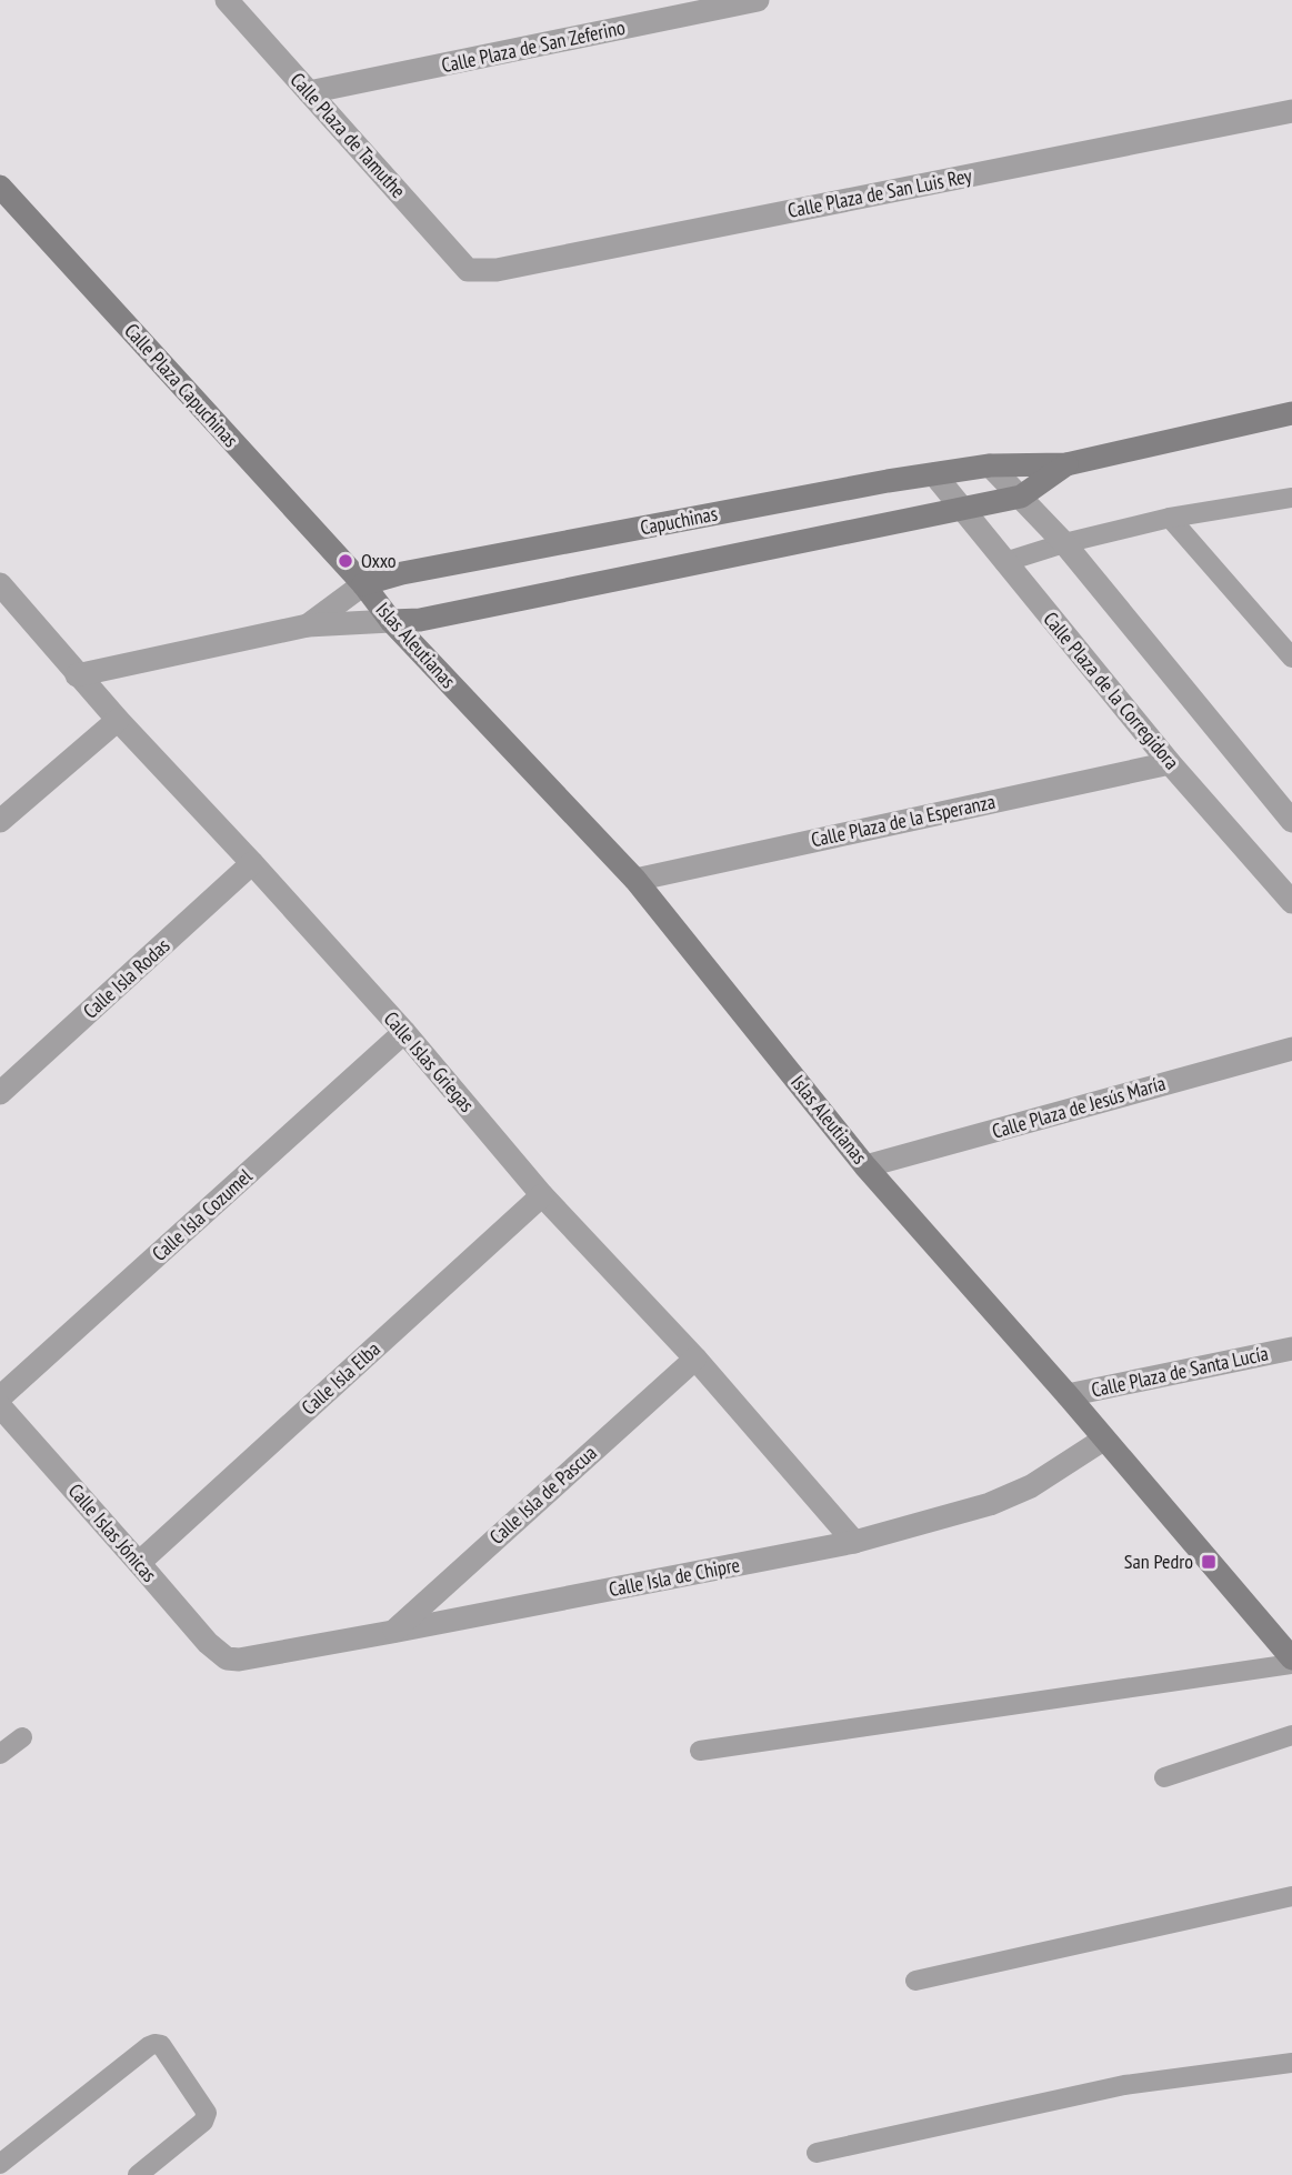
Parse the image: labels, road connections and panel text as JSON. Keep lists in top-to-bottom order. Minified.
{"streets":{"street":["Calle Plaza de San Zeferino","Calle Plaza de Tamuthe","Calle Plaza de San Luis Rey","Calle Plaza Capuchinas","Capuchinas","Islas Aleutianas","Calle Plaza de la Corregidora","Calle Plaza de la Esperanza","Calle Isla Rodas","Calle Islas Griegas","Calle Plaza de Jesús María","Calle Isla Cozumel","Calle Plaza de Santa Lucía","Calle Isla Elba","Calle Isla de Pascua","Calle Islas Jónicas","Calle Isla de Chipre"]},"crossings":[["Calle Plaza de San Zeferino","Calle Plaza de Tamuthe"],["Calle Plaza de Tamuthe","Calle Plaza de San Luis Rey"],["Calle Plaza Capuchinas","Capuchinas"],["Calle Plaza Capuchinas","Islas Aleutianas"],["Capuchinas","Islas Aleutianas"],["Capuchinas","Calle Plaza de la Corregidora"],["Capuchinas","Calle Islas Griegas"],["Islas Aleutianas","Calle Plaza de la Esperanza"],["Islas Aleutianas","Calle Plaza de Jesús María"],["Islas Aleutianas","Calle Plaza de Santa Lucía"],["Islas Aleutianas","Calle Isla de Chipre"],["Calle Plaza de la Corregidora","Calle Plaza de la Esperanza"],["Calle Isla Rodas","Calle Islas Griegas"],["Calle Islas Griegas","Calle Isla Cozumel"],["Calle Islas Griegas","Calle Isla Elba"],["Calle Islas Griegas","Calle Isla de Pascua"],["Calle Islas Griegas","Calle Isla de Chipre"],["Calle Isla Elba","Calle Islas Jónicas"],["Calle Isla de Pascua","Calle Isla de Chipre"],["Calle Islas Jónicas","Calle Isla de Chipre"]],"places":{"other":["Oxxo"],"transit":["San Pedro"]}}
